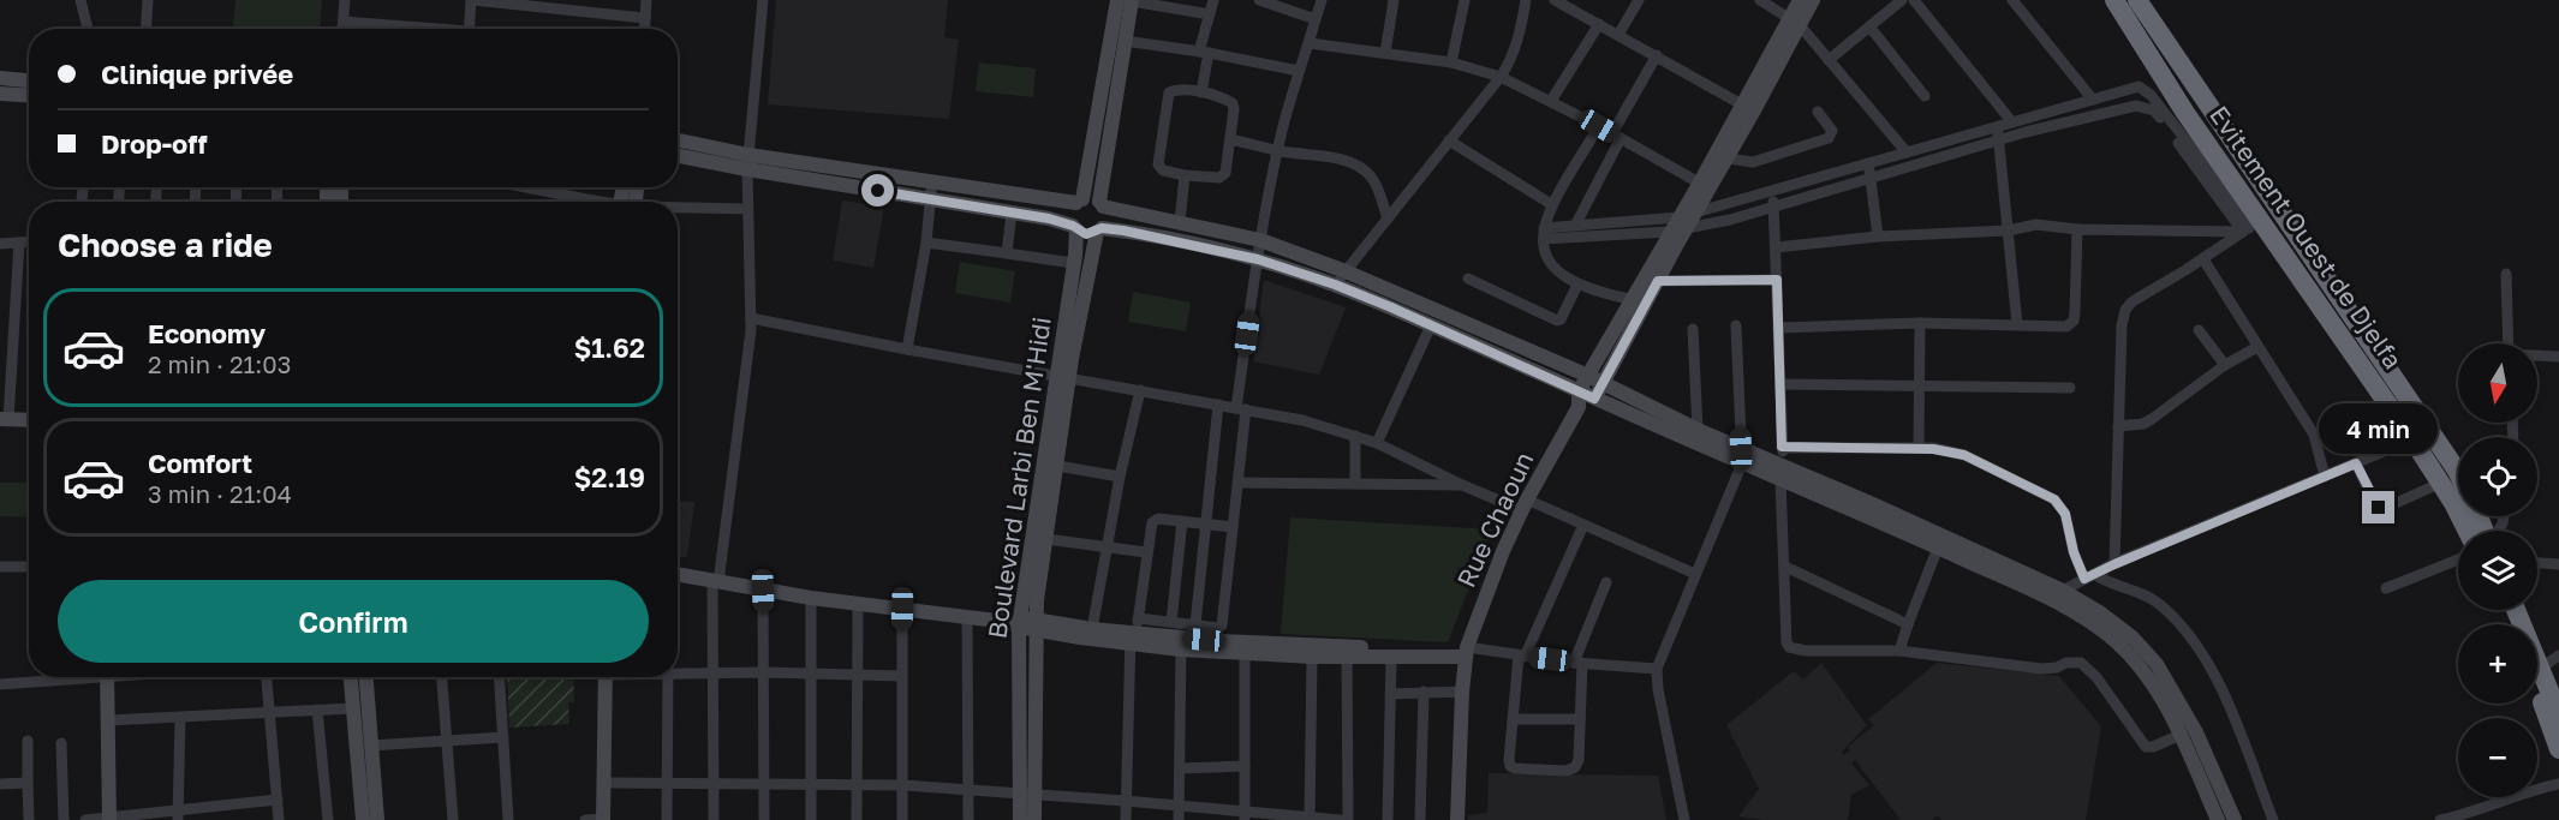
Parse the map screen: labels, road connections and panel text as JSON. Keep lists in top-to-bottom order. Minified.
{"streets":{"highway":["Evitement Ouest de Djelfa"],"main road":["Boulevard Larbi Ben M'Hidi","Rue Chaoun"]},"north":"bottom","page":{"banner":["Clinique privée","Drop-off"],"heading":"Choose a ride","list":[{"name":"Economy","note":"2 min · 21:03","value":"$1.62"},{"name":"Comfort","note":"3 min · 21:04","value":"$2.19"}],"map_buttons":["+","−"],"bubble":"4 min","buttons":"Confirm"}}
